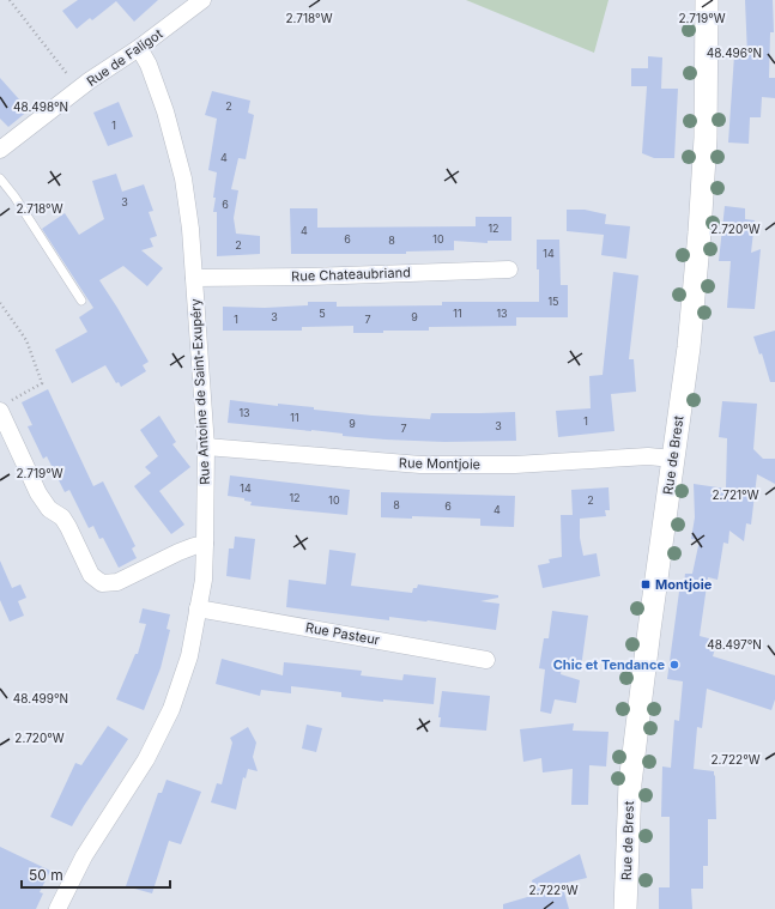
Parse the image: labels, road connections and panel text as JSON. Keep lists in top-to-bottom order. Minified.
{"streets":{"main road":["Rue de Brest"],"street":["Rue de Faligot","Rue Chateaubriand","Rue Antoine de Saint-Exupéry","Rue Montjoie","Rue Pasteur"]},"crossings":[["Rue de Faligot","Rue Antoine de Saint-Exupéry"],["Rue Chateaubriand","Rue Antoine de Saint-Exupéry"],["Rue Antoine de Saint-Exupéry","Rue Montjoie"],["Rue Antoine de Saint-Exupéry","Rue Pasteur"],["Rue de Brest","Rue Montjoie"]],"places":{"transit":["Montjoie"],"other":["Chic et Tendance"]},"house_numbers":["2","1","4","3","6","12","4","6","10","8","2","14","15","5","11","13","3","9","1","7","13","11","1","9","3","7","14","12","10","2","8","6","4"],"scale_bar":"50 m","coordinates":["2.718°W","2.719°W","48.496°N","48.498°N","2.720°W","2.721°W","48.497°N","48.499°N","2.722°W"]}
